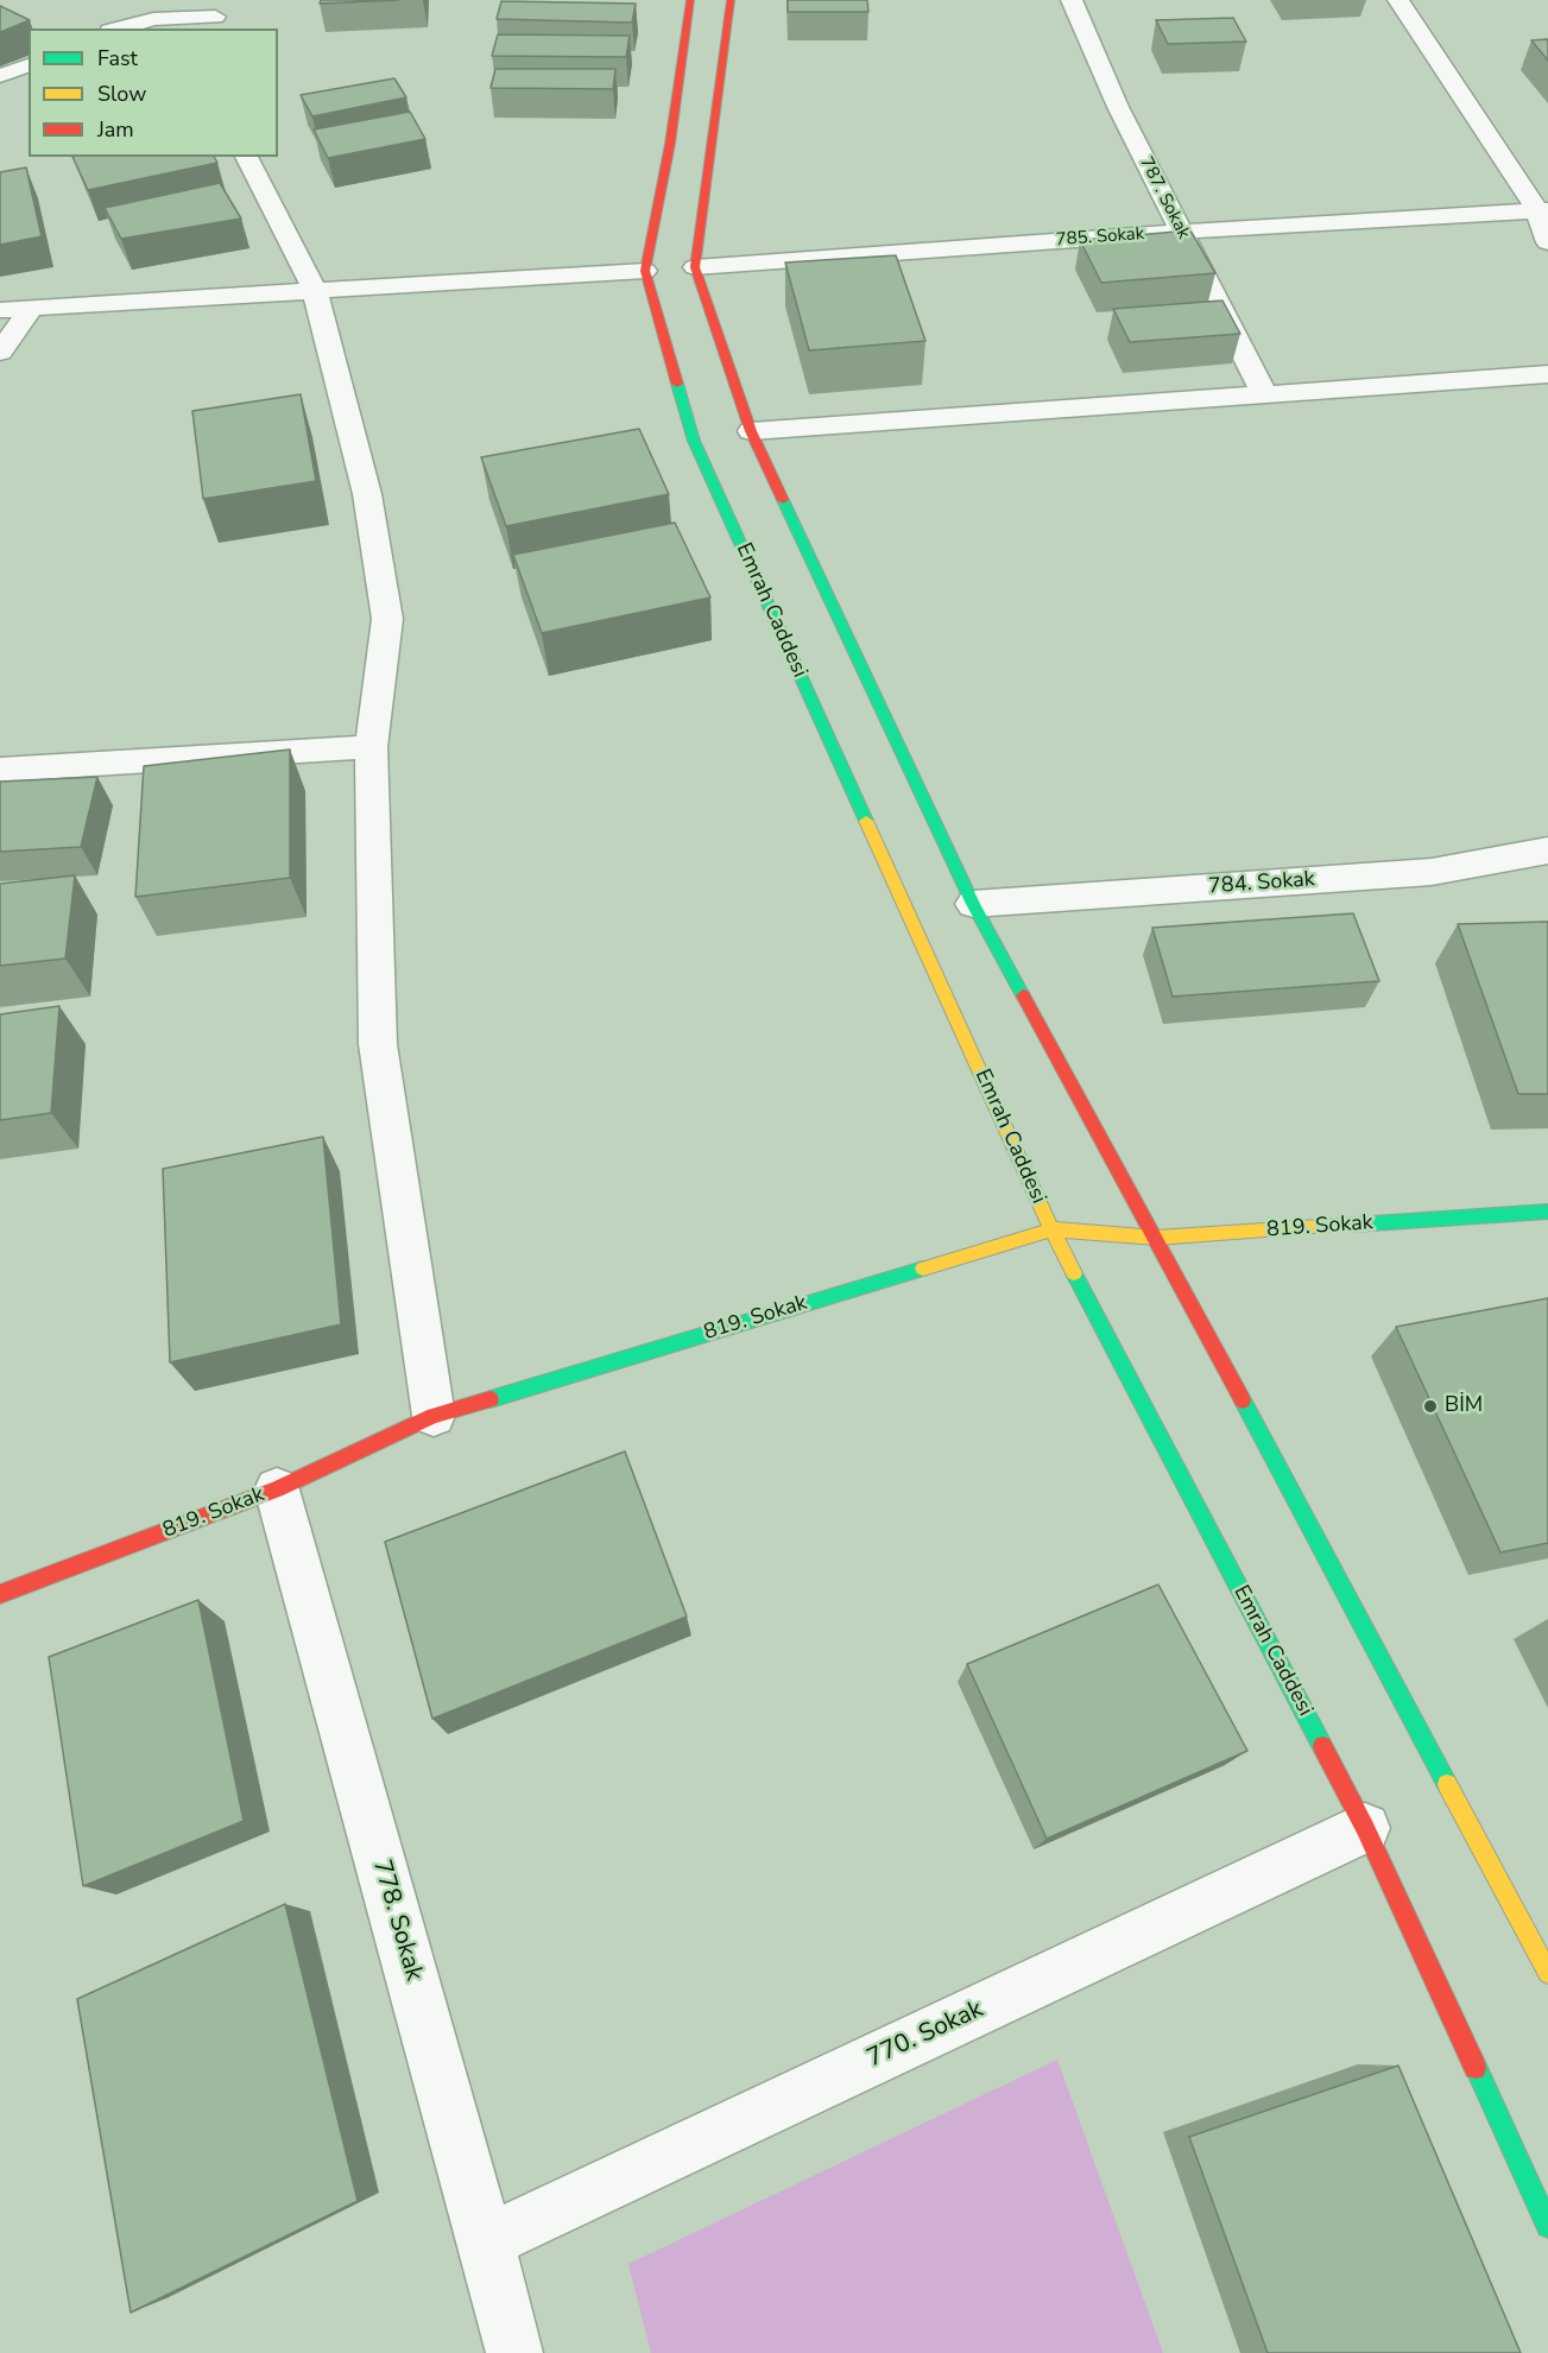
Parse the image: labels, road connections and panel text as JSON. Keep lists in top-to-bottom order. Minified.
{"streets":{"street":["787. Sokak","785. Sokak","Emrah Caddesi","784. Sokak","819. Sokak","778. Sokak","770. Sokak"]},"crossings":[["787. Sokak","785. Sokak"],["Emrah Caddesi","819. Sokak"],["Emrah Caddesi","770. Sokak"],["819. Sokak","778. Sokak"],["778. Sokak","770. Sokak"]],"places":["BİM"],"legend":["Fast","Slow","Jam"]}
